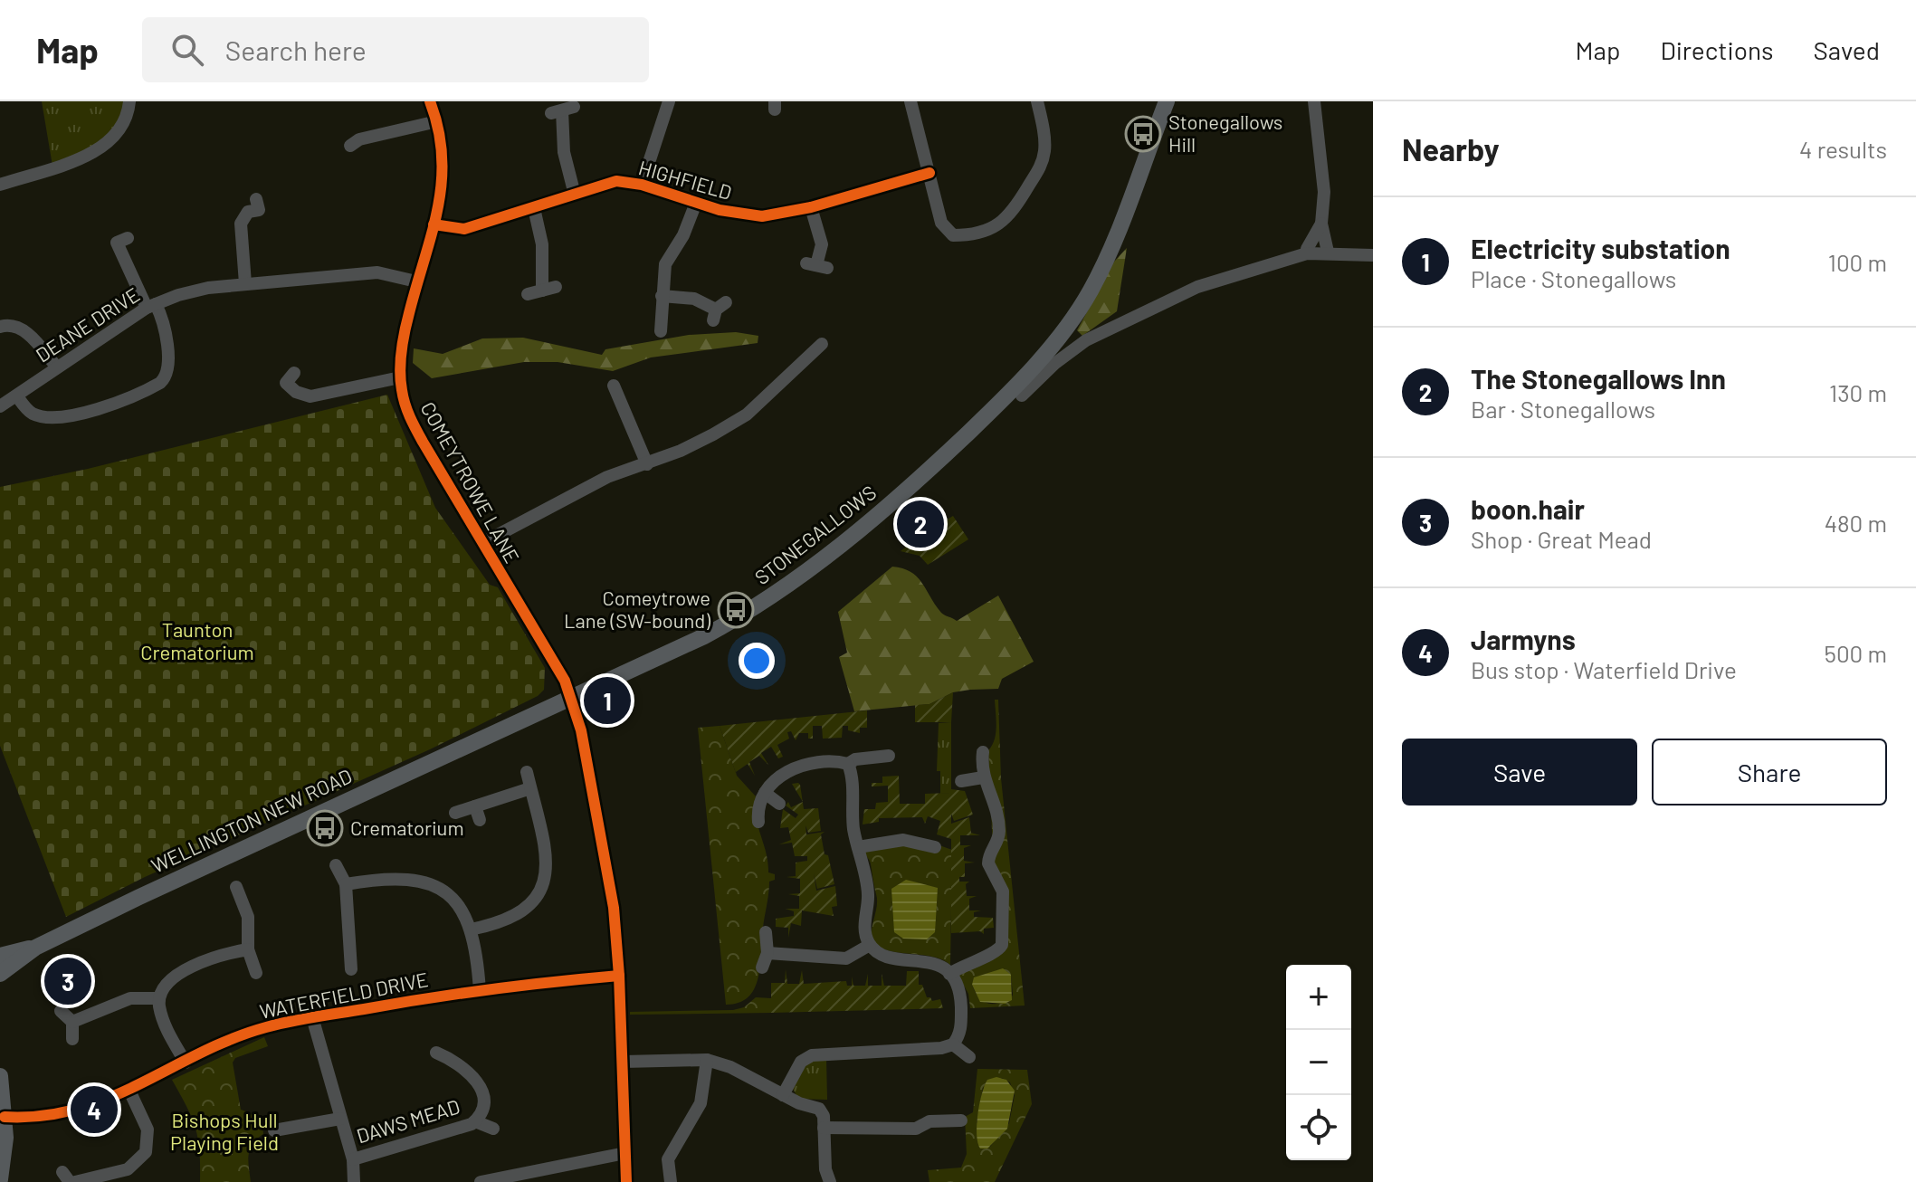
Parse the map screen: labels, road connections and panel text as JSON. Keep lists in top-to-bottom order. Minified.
{"streets":{"main road":["STONEGALLOWS","WELLINGTON NEW ROAD"],"street":["HIGHFIELD","DEANE DRIVE","COMEYTROWE LANE","WATERFIELD DRIVE","DAWS MEAD"]},"crossings":[["HIGHFIELD","COMEYTROWE LANE"],["DEANE DRIVE","COMEYTROWE LANE"],["COMEYTROWE LANE","STONEGALLOWS"],["COMEYTROWE LANE","WATERFIELD DRIVE"],["STONEGALLOWS","WELLINGTON NEW ROAD"]],"parks":["Taunton Crematorium","Bishops Hull Playing Field"],"places":{"bus stop":["Stonegallows Hill","Comeytrowe Lane (SW-bound)","Crematorium"]},"page":{"header":"Map","search":"Search here","nav":["Map","Directions","Saved"],"heading":["Nearby","4 results"],"list":[{"mark":"1","name":"Electricity substation","note":"Place · Stonegallows","value":"100 m"},{"mark":"2","name":"The Stonegallows Inn","note":"Bar · Stonegallows","value":"130 m"},{"mark":"3","name":"boon.hair","note":"Shop · Great Mead","value":"480 m"},{"mark":"4","name":"Jarmyns","note":"Bus stop · Waterfield Drive","value":"500 m"}],"pins":["2","1","3","4"],"buttons":["Save","Share"],"map_buttons":["+","−"]}}
